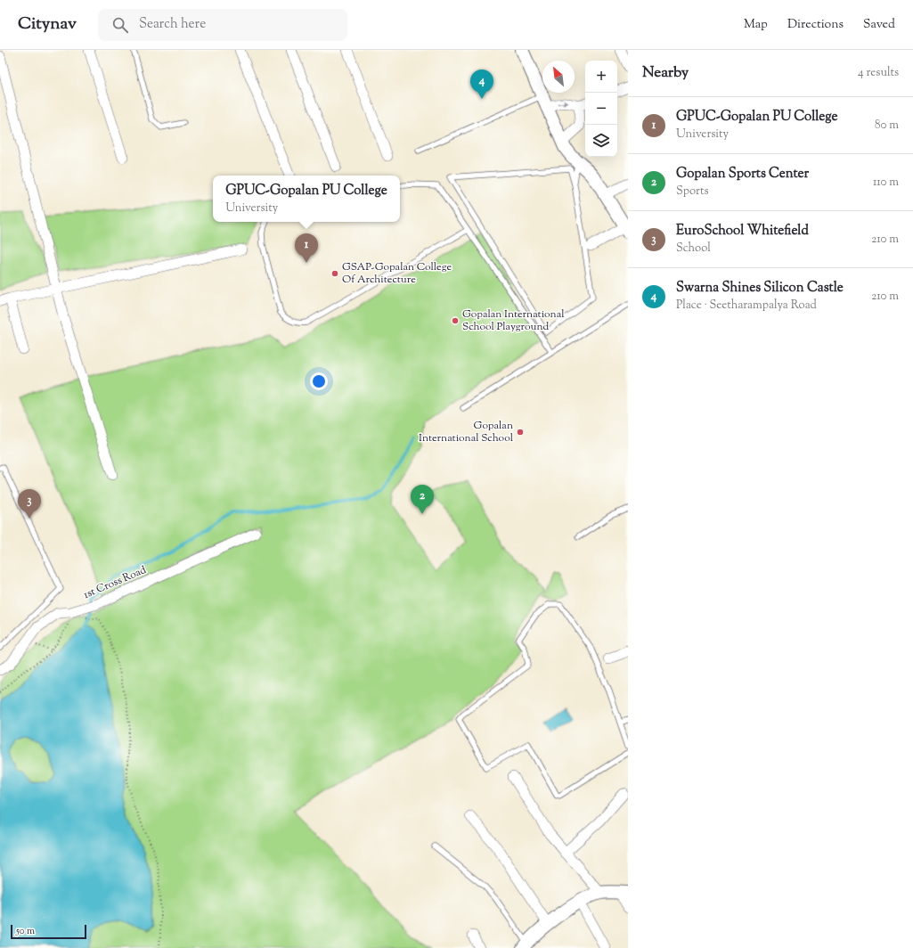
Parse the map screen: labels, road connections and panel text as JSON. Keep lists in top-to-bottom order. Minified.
{"streets":{"street":["1st Cross Road"]},"places":["GSAP-Gopalan College Of Architecture","Gopalan International School Playground","Gopalan International School"],"scale_bar":"50 m","north":"top left","page":{"header":"Citynav","search":"Search here","nav":["Map","Directions","Saved"],"heading":["Nearby","4 results"],"map_buttons":["+","−"],"pins":["4","1","2","3"],"list":[{"mark":"1","name":"GPUC-Gopalan PU College","note":"University","value":"80 m"},{"mark":"2","name":"Gopalan Sports Center","note":"Sports","value":"110 m"},{"mark":"3","name":"EuroSchool Whitefield","note":"School","value":"210 m"},{"mark":"4","name":"Swarna Shines Silicon Castle","note":"Place · Seetharampalya Road","value":"210 m"}],"popup":["GPUC-Gopalan PU College","University"],"scale":"50 m"}}
